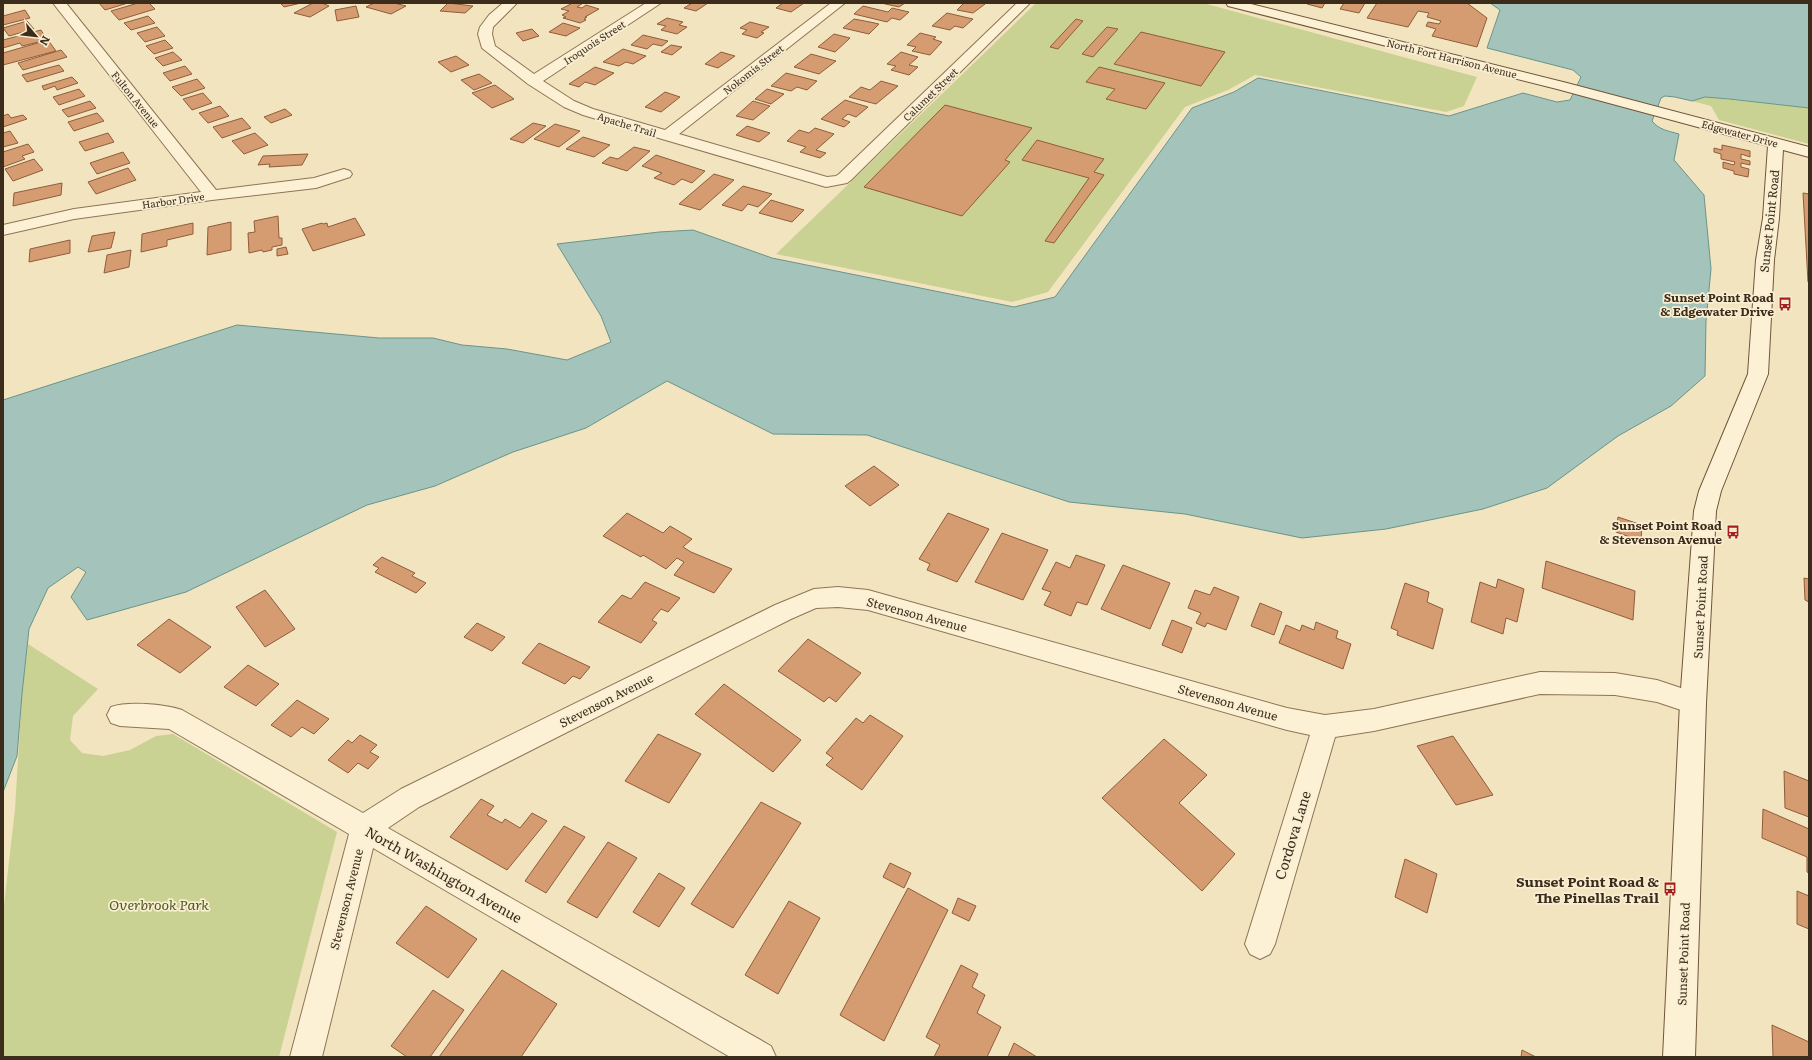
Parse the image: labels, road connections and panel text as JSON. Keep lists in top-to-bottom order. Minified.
{"streets":{"street":["Iroquois Street","North Fort Harrison Avenue","Nokomis Street","Calumet Street","Fulton Avenue","Apache Trail","Edgewater Drive","Harbor Drive","Sunset Point Road","Stevenson Avenue","Cordova Lane","North Washington Avenue"]},"crossings":[["Iroquois Street","Apache Trail"],["North Fort Harrison Avenue","Edgewater Drive"],["Nokomis Street","Apache Trail"],["Calumet Street","Apache Trail"],["Fulton Avenue","Harbor Drive"],["Edgewater Drive","Sunset Point Road"],["Sunset Point Road","Stevenson Avenue"],["Stevenson Avenue","Cordova Lane"],["Stevenson Avenue","North Washington Avenue"]],"parks":["Overbrook Park"],"places":{"bus stop":["Sunset Point Road & Edgewater Drive","Sunset Point Road & Stevenson Avenue","Sunset Point Road & The Pinellas Trail"]},"north":"bottom right"}
